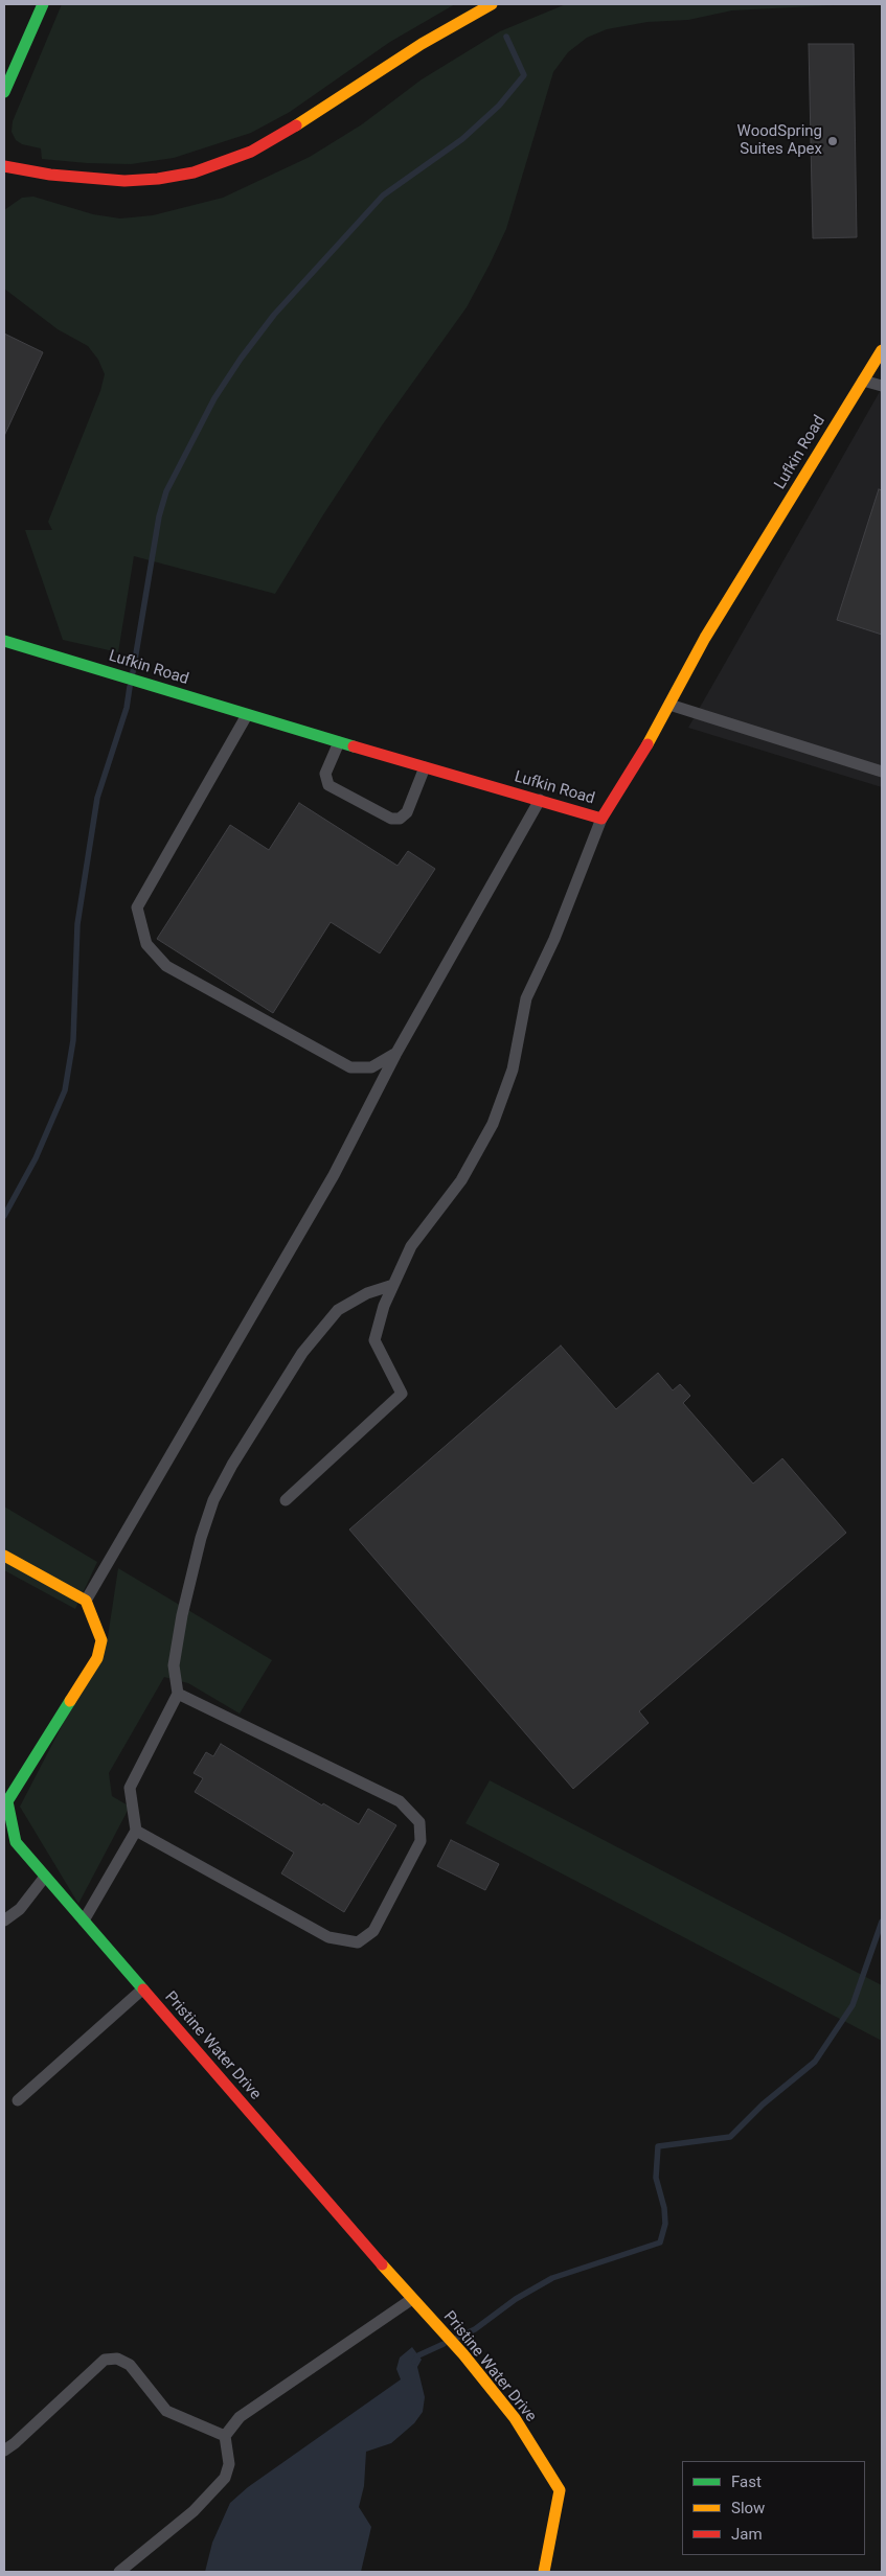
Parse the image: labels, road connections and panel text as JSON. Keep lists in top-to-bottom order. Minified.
{"streets":{"main road":["Lufkin Road","Pristine Water Drive"]},"places":["WoodSpring Suites Apex"],"legend":["Fast","Slow","Jam"]}
